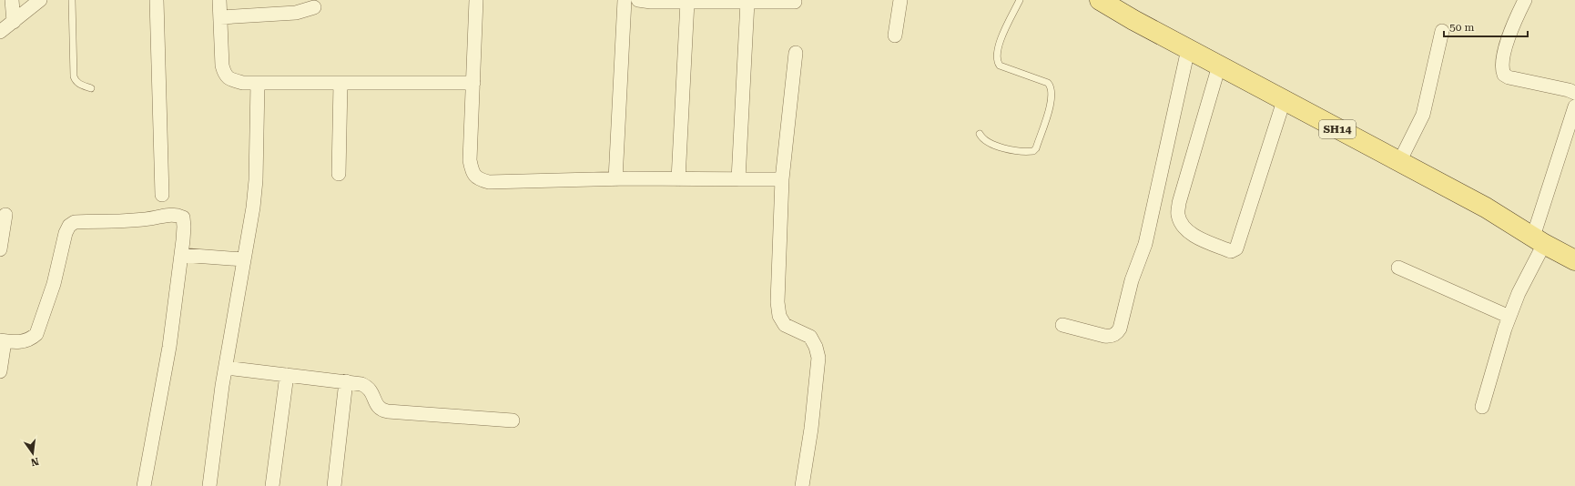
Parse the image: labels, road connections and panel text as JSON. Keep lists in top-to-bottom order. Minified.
{"streets":{"main road":["SH14"]},"scale_bar":"50 m","north":"bottom"}
